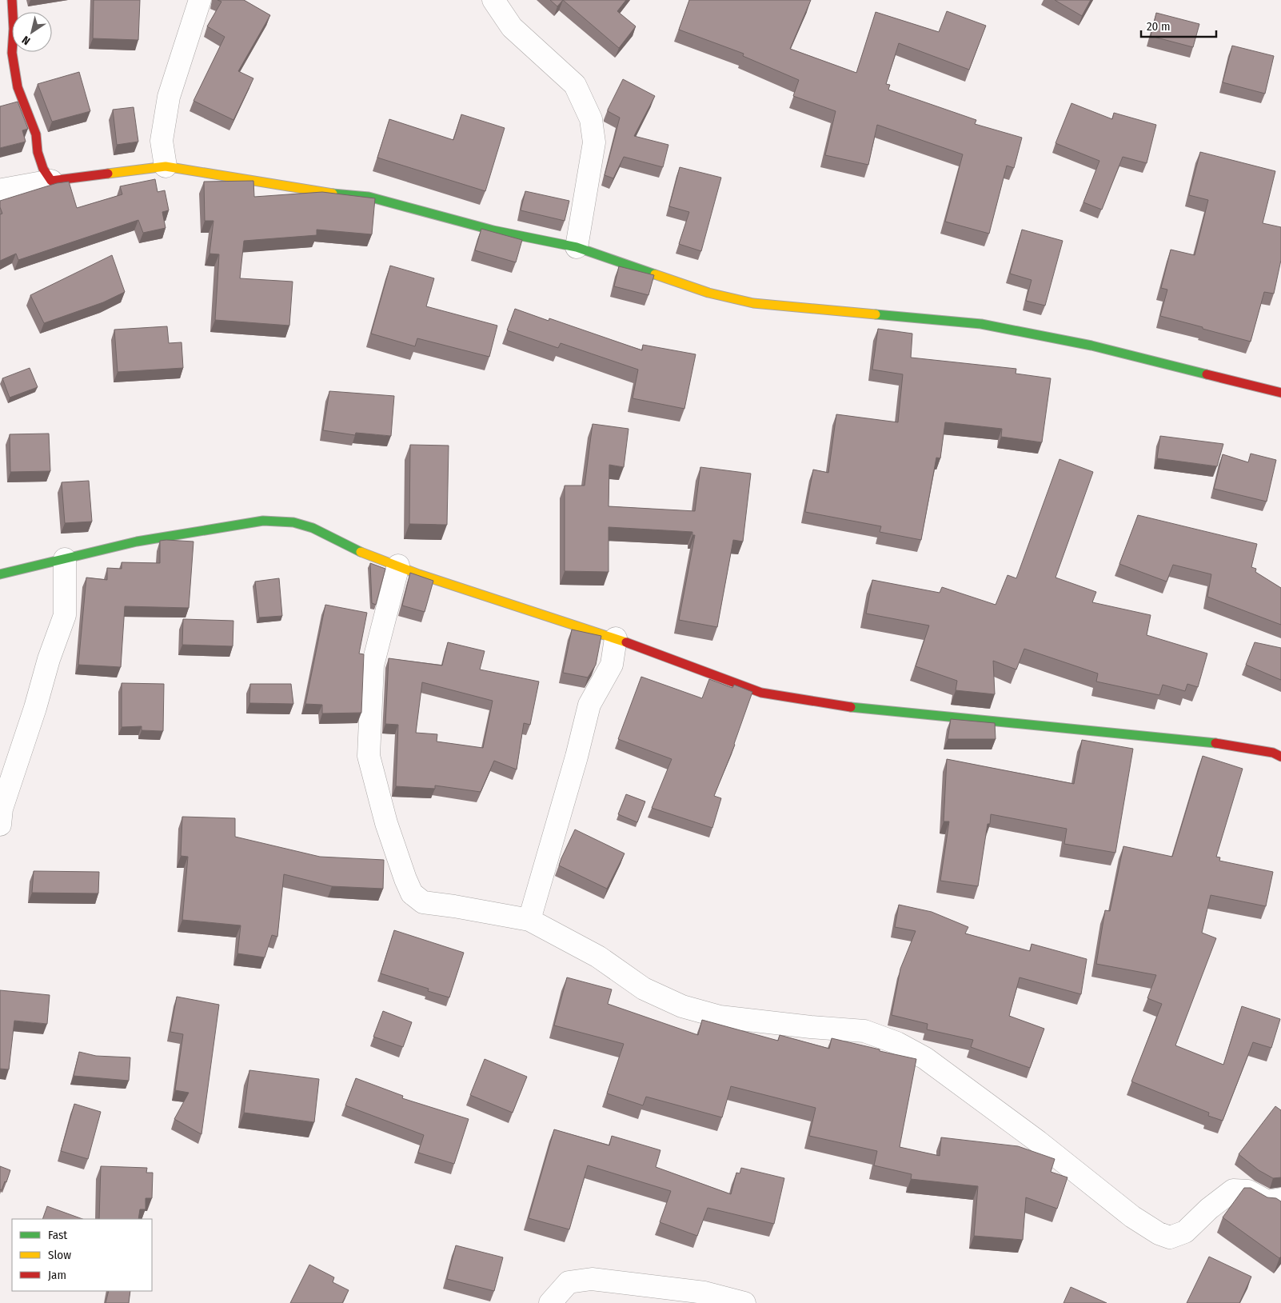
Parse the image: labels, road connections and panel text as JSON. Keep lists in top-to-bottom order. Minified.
{"legend":["Fast","Slow","Jam"],"scale_bar":"20 m","north":"bottom left"}
